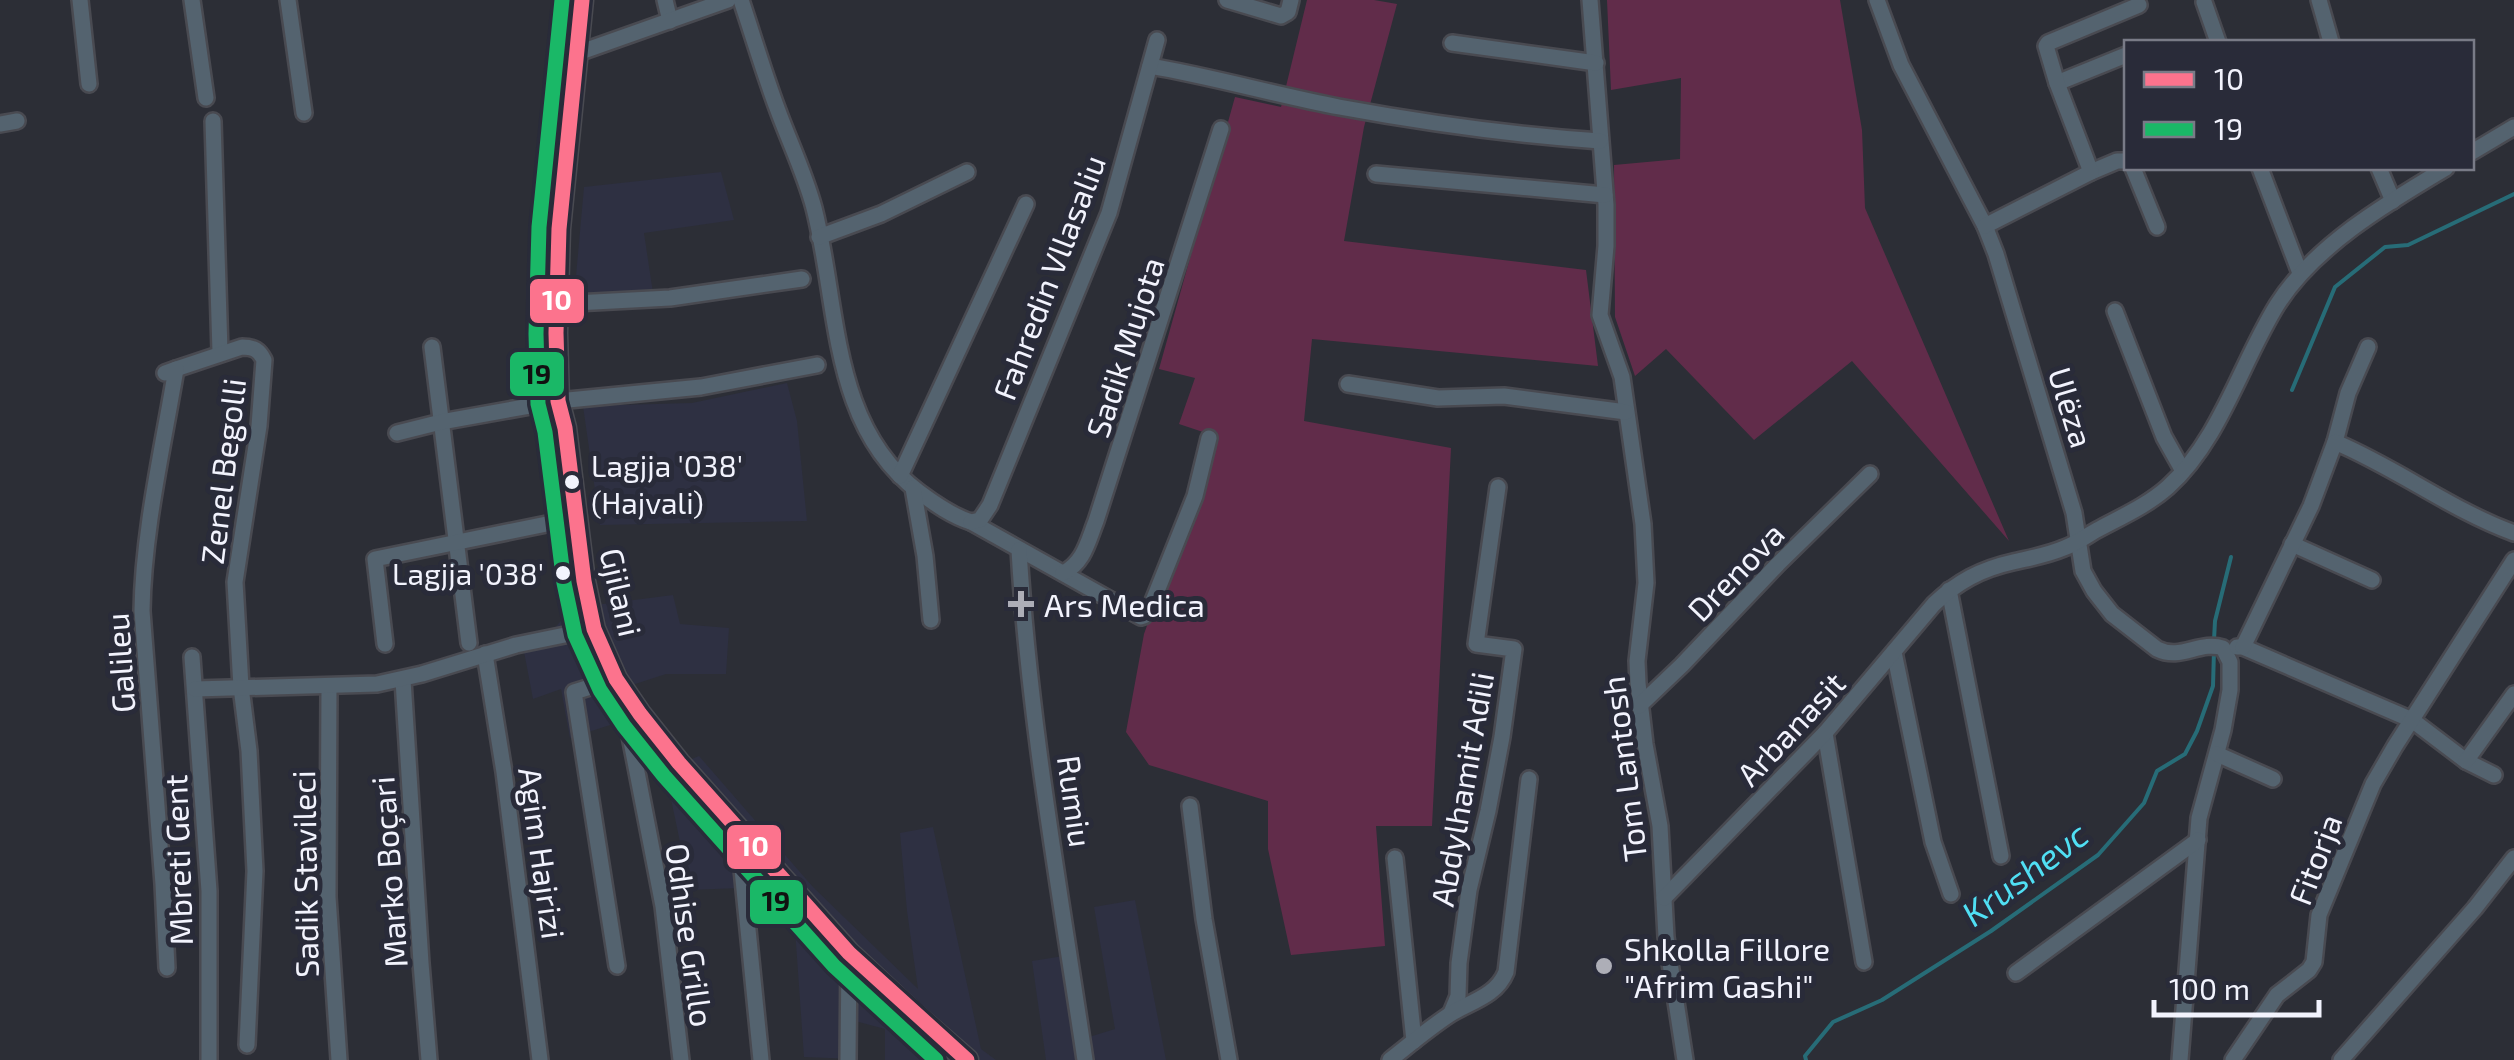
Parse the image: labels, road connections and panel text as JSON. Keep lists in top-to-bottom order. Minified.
{"streets":{"main road":["Gjilani"],"street":["Fahredin Vllasaliu","Sadik Mujota","Ulëza","Zenel Begolli","Drenova","Galileu","Arbanasit","Tom Lantosh","Abdylhamit Adili","Rumiu","Agim Hajrizi","Fitorja","Mbreti Gent","Marko Boçari","Sadik Stavileci","Odhise Grillo"]},"crossings":[["Ulëza","Arbanasit"],["Zenel Begolli","Galileu"],["Drenova","Tom Lantosh"],["Gjilani","Odhise Grillo"],["Arbanasit","Tom Lantosh"]],"water":["Krushevc"],"places":{"other":["Lagjja '038' (Hajvali)","Lagjja '038'","Shkolla Fillore \"Afrim Gashi\""],"health":["Ars Medica"]},"lines":["transit line 10","transit line 19"],"legend":["10","19"],"scale_bar":"100 m"}
